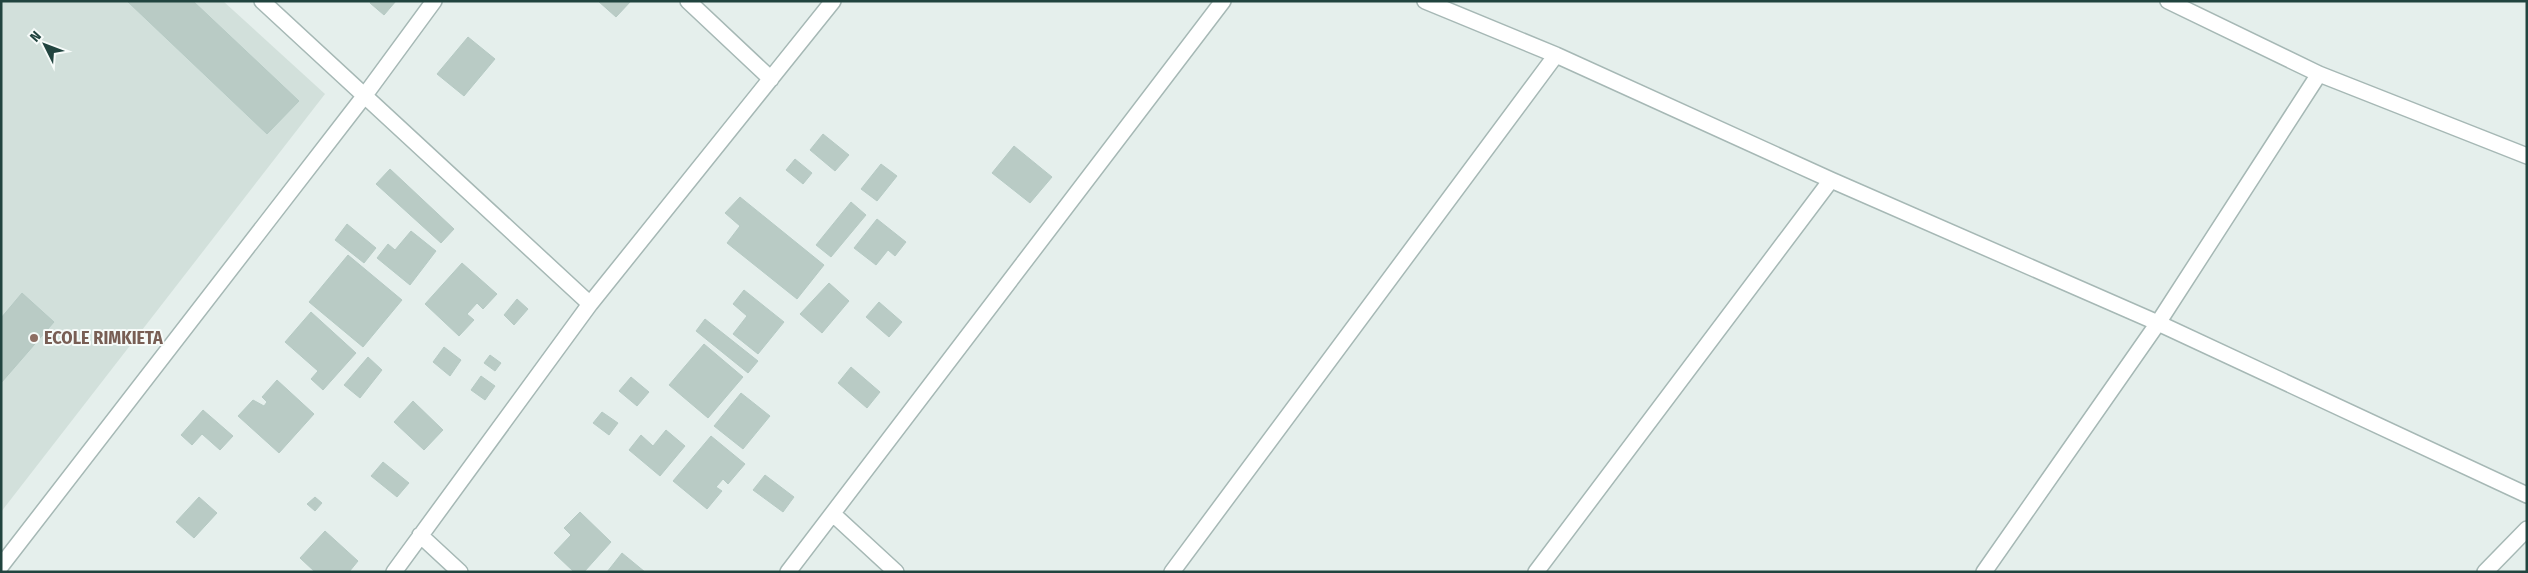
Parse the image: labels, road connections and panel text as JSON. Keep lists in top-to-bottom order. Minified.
{"places":["ECOLE RIMKIETA"],"north":"top left"}
